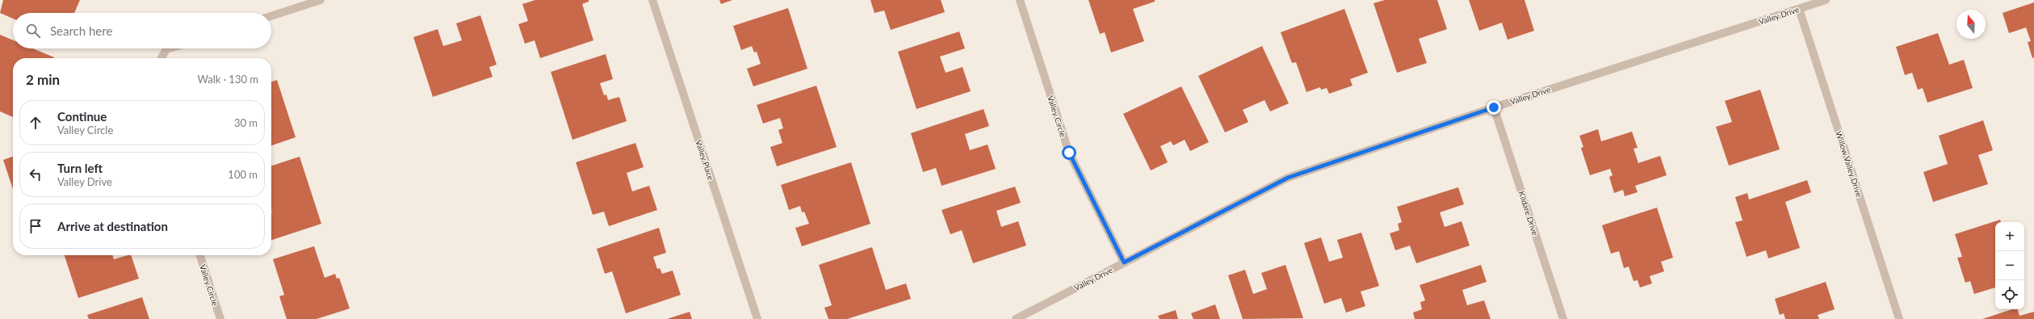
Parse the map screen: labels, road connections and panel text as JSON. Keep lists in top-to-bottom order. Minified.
{"streets":{"street":["Valley Drive","Valley Circle","Valley Place","Willow Valley Drive","Kildare Drive"]},"crossings":[["Valley Drive","Valley Circle"],["Valley Drive","Willow Valley Drive"],["Valley Drive","Kildare Drive"]],"north":"top","page":{"search":"Search here","heading":["2 min","Walk · 130 m"],"list":[["Continue","Valley Circle","30 m"],["Turn left","Valley Drive","100 m"],"Arrive at destination"],"map_buttons":["+","−"]}}
